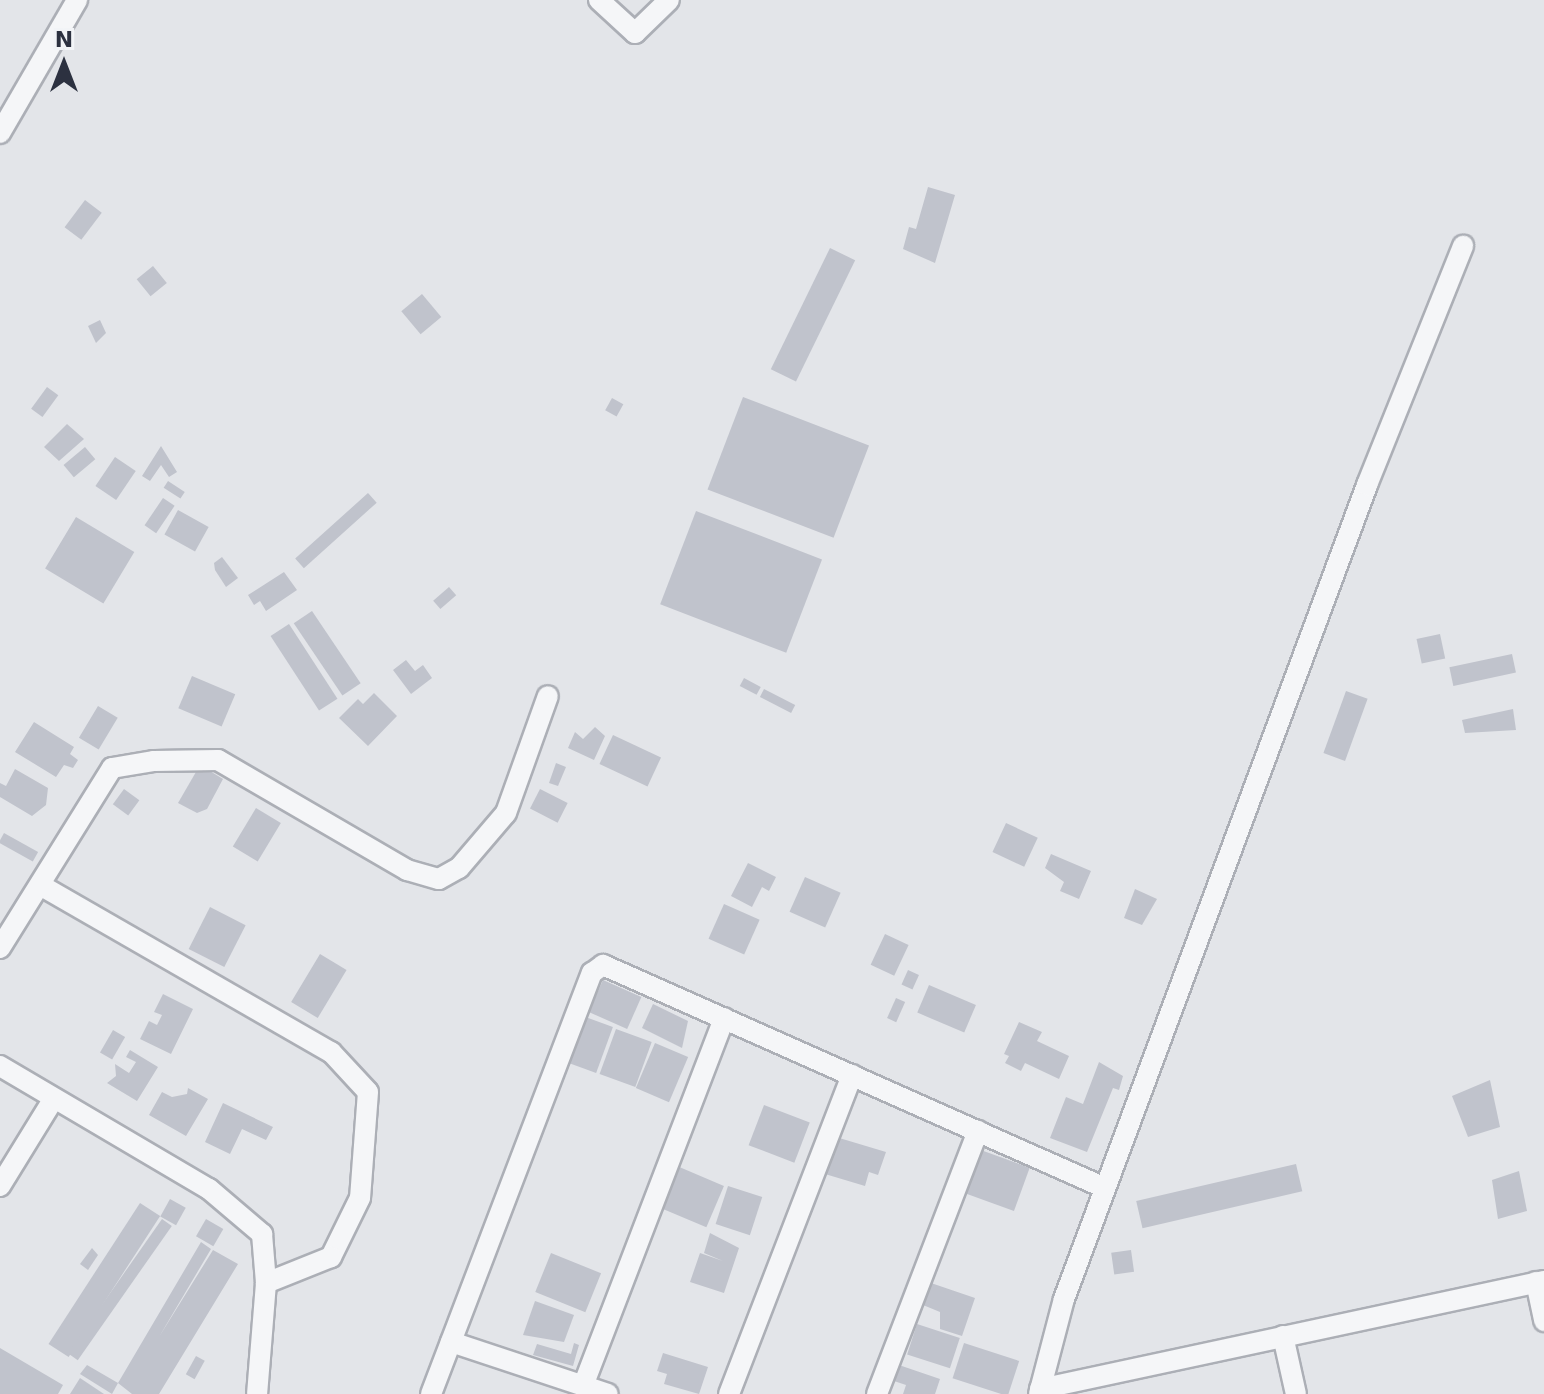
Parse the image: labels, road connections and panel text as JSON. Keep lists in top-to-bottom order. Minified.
{"north":"top"}
